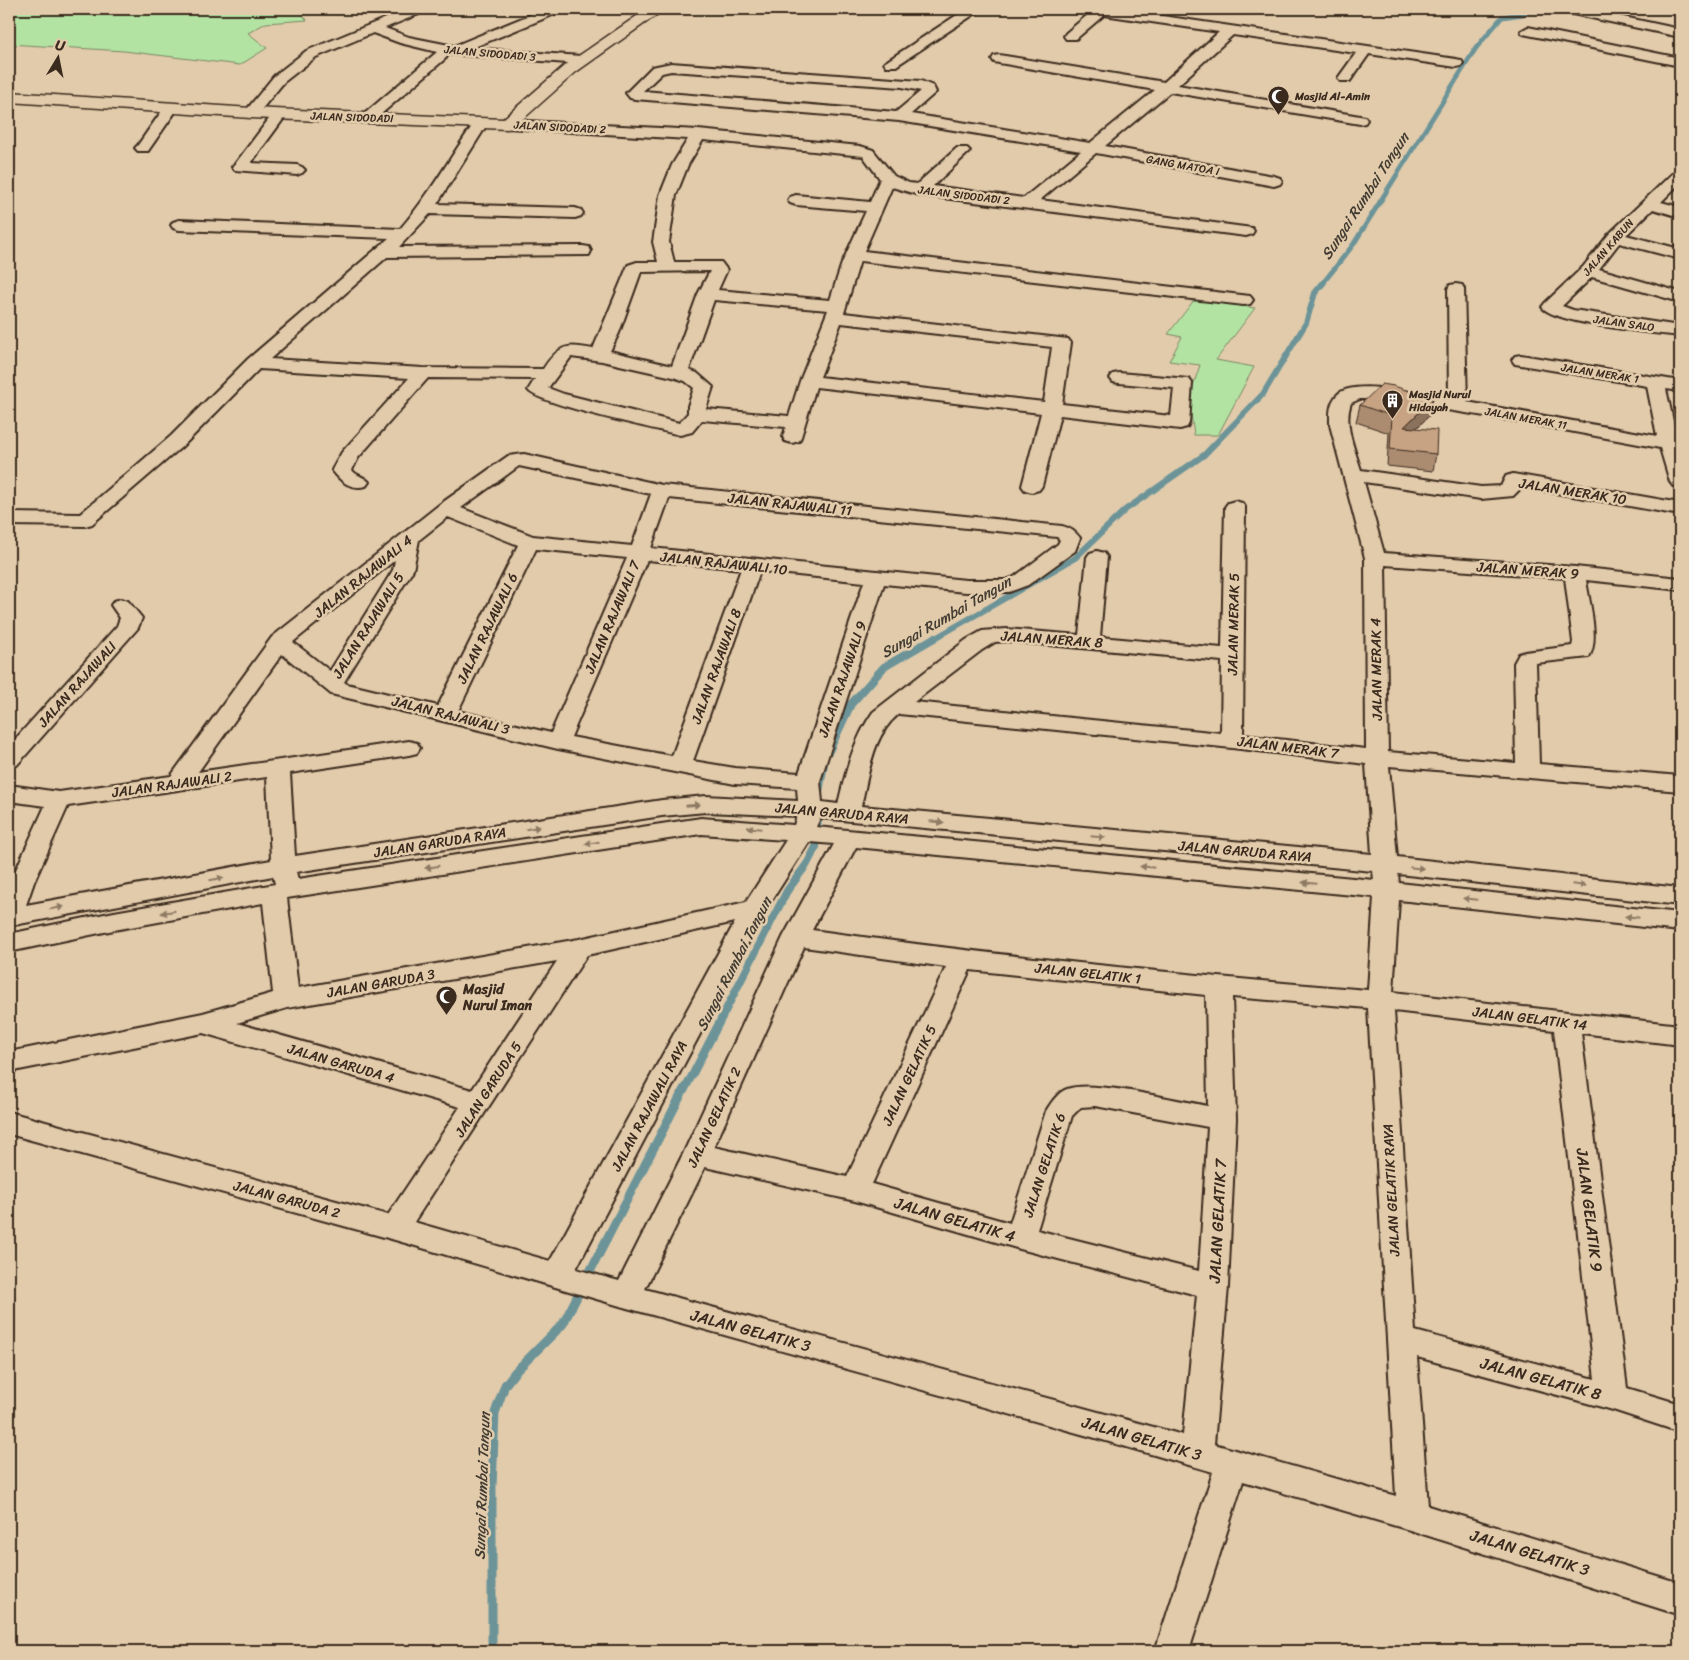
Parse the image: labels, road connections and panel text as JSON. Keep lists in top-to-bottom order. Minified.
{"streets":{"street":["JALAN SIDODADI 3","JALAN SIDODADI","JALAN SIDODADI 2","GANG MATOA I","JALAN KABUN","JALAN SALO","JALAN MERAK 1","JALAN MERAK 11","JALAN MERAK 10","JALAN RAJAWALI 11","JALAN RAJAWALI 10","JALAN MERAK 9","JALAN RAJAWALI 4","JALAN RAJAWALI 7","JALAN MERAK 5","JALAN RAJAWALI 5","JALAN RAJAWALI 6","JALAN MERAK 8","JALAN RAJAWALI 8","JALAN MERAK 4","JALAN RAJAWALI 9","JALAN RAJAWALI","JALAN RAJAWALI 3","JALAN MERAK 7","JALAN RAJAWALI 2","JALAN GARUDA RAYA","JALAN GELATIK 1","JALAN GARUDA 3","JALAN GELATIK 14","JALAN GARUDA 4","JALAN GELATIK 5","JALAN GARUDA 5","JALAN RAJAWALI RAYA","JALAN GELATIK 2","JALAN GELATIK 6","JALAN GELATIK RAYA","JALAN GARUDA 2","JALAN GELATIK 9","JALAN GELATIK 4","JALAN GELATIK 7","JALAN GELATIK 3","JALAN GELATIK 8"]},"crossings":[["JALAN SIDODADI","JALAN SIDODADI 2"],["JALAN SIDODADI 2","GANG MATOA I"],["JALAN KABUN","JALAN SALO"],["JALAN MERAK 11","JALAN MERAK 4"],["JALAN MERAK 10","JALAN MERAK 4"],["JALAN RAJAWALI 11","JALAN RAJAWALI 10"],["JALAN RAJAWALI 11","JALAN RAJAWALI 4"],["JALAN RAJAWALI 11","JALAN RAJAWALI 7"],["JALAN RAJAWALI 10","JALAN RAJAWALI 4"],["JALAN RAJAWALI 10","JALAN RAJAWALI 7"],["JALAN RAJAWALI 10","JALAN RAJAWALI 6"],["JALAN RAJAWALI 10","JALAN RAJAWALI 8"],["JALAN RAJAWALI 10","JALAN RAJAWALI 9"],["JALAN MERAK 9","JALAN MERAK 4"],["JALAN RAJAWALI 4","JALAN RAJAWALI 5"],["JALAN RAJAWALI 4","JALAN RAJAWALI 3"],["JALAN RAJAWALI 7","JALAN RAJAWALI 3"],["JALAN MERAK 5","JALAN MERAK 8"],["JALAN MERAK 5","JALAN MERAK 7"],["JALAN RAJAWALI 5","JALAN RAJAWALI 3"],["JALAN RAJAWALI 6","JALAN RAJAWALI 3"],["JALAN MERAK 8","JALAN MERAK 7"],["JALAN MERAK 8","JALAN GARUDA RAYA"],["JALAN RAJAWALI 8","JALAN RAJAWALI 3"],["JALAN MERAK 4","JALAN MERAK 7"],["JALAN MERAK 4","JALAN GARUDA RAYA"],["JALAN MERAK 4","JALAN GELATIK RAYA"],["JALAN RAJAWALI 9","JALAN RAJAWALI 3"],["JALAN GARUDA RAYA","JALAN RAJAWALI RAYA"],["JALAN GARUDA RAYA","JALAN GELATIK 2"],["JALAN GARUDA RAYA","JALAN GELATIK RAYA"],["JALAN GELATIK 1","JALAN GELATIK 14"],["JALAN GELATIK 1","JALAN GELATIK 5"],["JALAN GELATIK 1","JALAN GELATIK 2"],["JALAN GELATIK 1","JALAN GELATIK RAYA"],["JALAN GELATIK 1","JALAN GELATIK 7"],["JALAN GARUDA 3","JALAN GARUDA 4"],["JALAN GARUDA 3","JALAN GARUDA 5"],["JALAN GARUDA 3","JALAN RAJAWALI RAYA"],["JALAN GELATIK 14","JALAN GELATIK RAYA"],["JALAN GELATIK 14","JALAN GELATIK 9"],["JALAN GARUDA 4","JALAN GARUDA 5"],["JALAN GELATIK 5","JALAN GELATIK 4"],["JALAN GARUDA 5","JALAN GARUDA 2"],["JALAN RAJAWALI RAYA","JALAN GARUDA 2"],["JALAN RAJAWALI RAYA","JALAN GELATIK 3"],["JALAN GELATIK 2","JALAN GELATIK 4"],["JALAN GELATIK 2","JALAN GELATIK 3"],["JALAN GELATIK 6","JALAN GELATIK 4"],["JALAN GELATIK 6","JALAN GELATIK 7"],["JALAN GELATIK RAYA","JALAN GELATIK 3"],["JALAN GELATIK RAYA","JALAN GELATIK 8"],["JALAN GARUDA 2","JALAN GELATIK 3"],["JALAN GELATIK 9","JALAN GELATIK 8"],["JALAN GELATIK 4","JALAN GELATIK 7"],["JALAN GELATIK 7","JALAN GELATIK 3"]],"water":["Sungai Rumbai Tangun"],"places":{"mosque":["Masjid Al-Amin","Masjid Nurul Iman"],"building":["Masjid Nurul Hidayah"]},"north":"top"}
